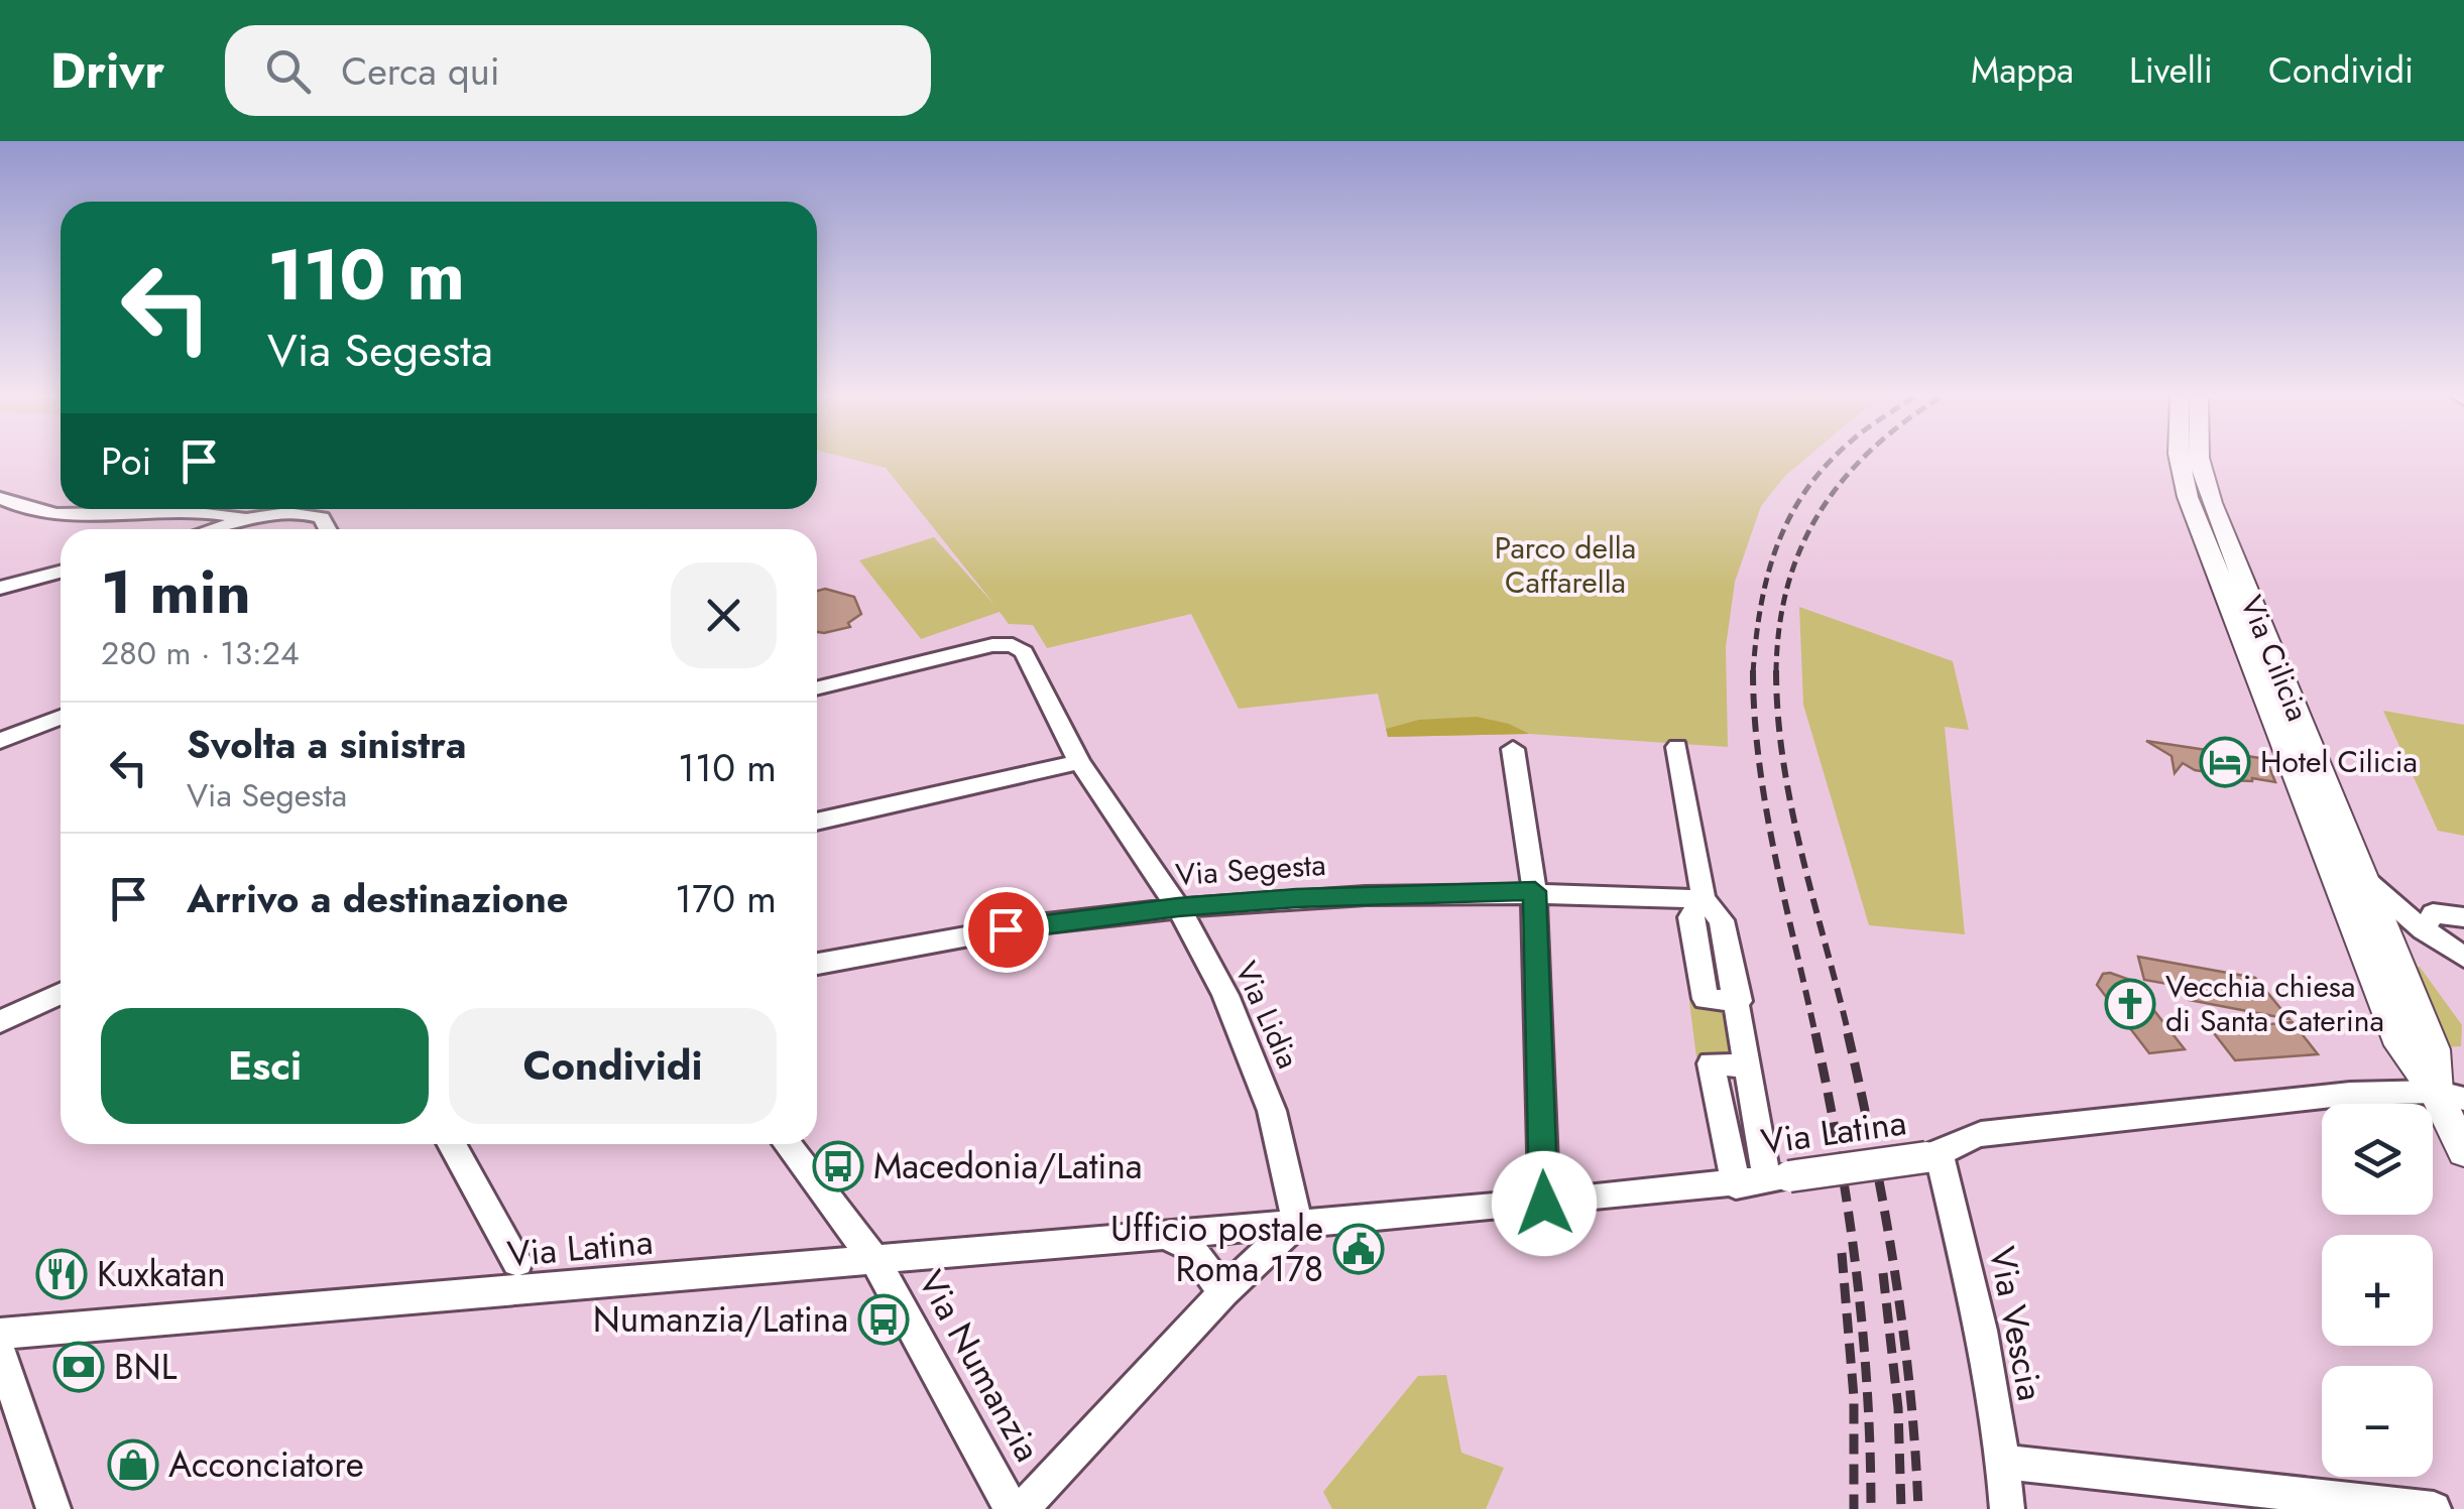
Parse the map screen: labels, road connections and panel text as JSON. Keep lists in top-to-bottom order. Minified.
{"streets":{"main road":["Via Cilicia"],"street":["Via Segesta","Via Lidia","Via Latina","Via Vescia","Via Numanzia"]},"crossings":[["Via Segesta","Via Lidia"],["Via Lidia","Via Latina"],["Via Latina","Via Vescia"],["Via Latina","Via Numanzia"]],"parks":["Parco della Caffarella"],"places":{"hotel":["Hotel Cilicia"],"church":["Vecchia chiesa di Santa Caterina"],"bus stop":["Macedonia/Latina","Numanzia/Latina"],"public building":["Ufficio postale Roma 178"],"restaurant":["Kuxkatan"],"bank":["BNL"],"shop":["Acconciatore"]},"page":{"header":"Drivr","search":"Cerca qui","nav":["Mappa","Livelli","Condividi"],"turn":["110 m","Via Segesta"],"then":"Poi","heading":["1 min","280 m · 13:24"],"list":[{"name":"Svolta a sinistra","note":"Via Segesta","value":"110 m"},{"name":"Arrivo a destinazione","value":"170 m"}],"buttons":["Esci","Condividi"],"map_buttons":["+","−"]}}
